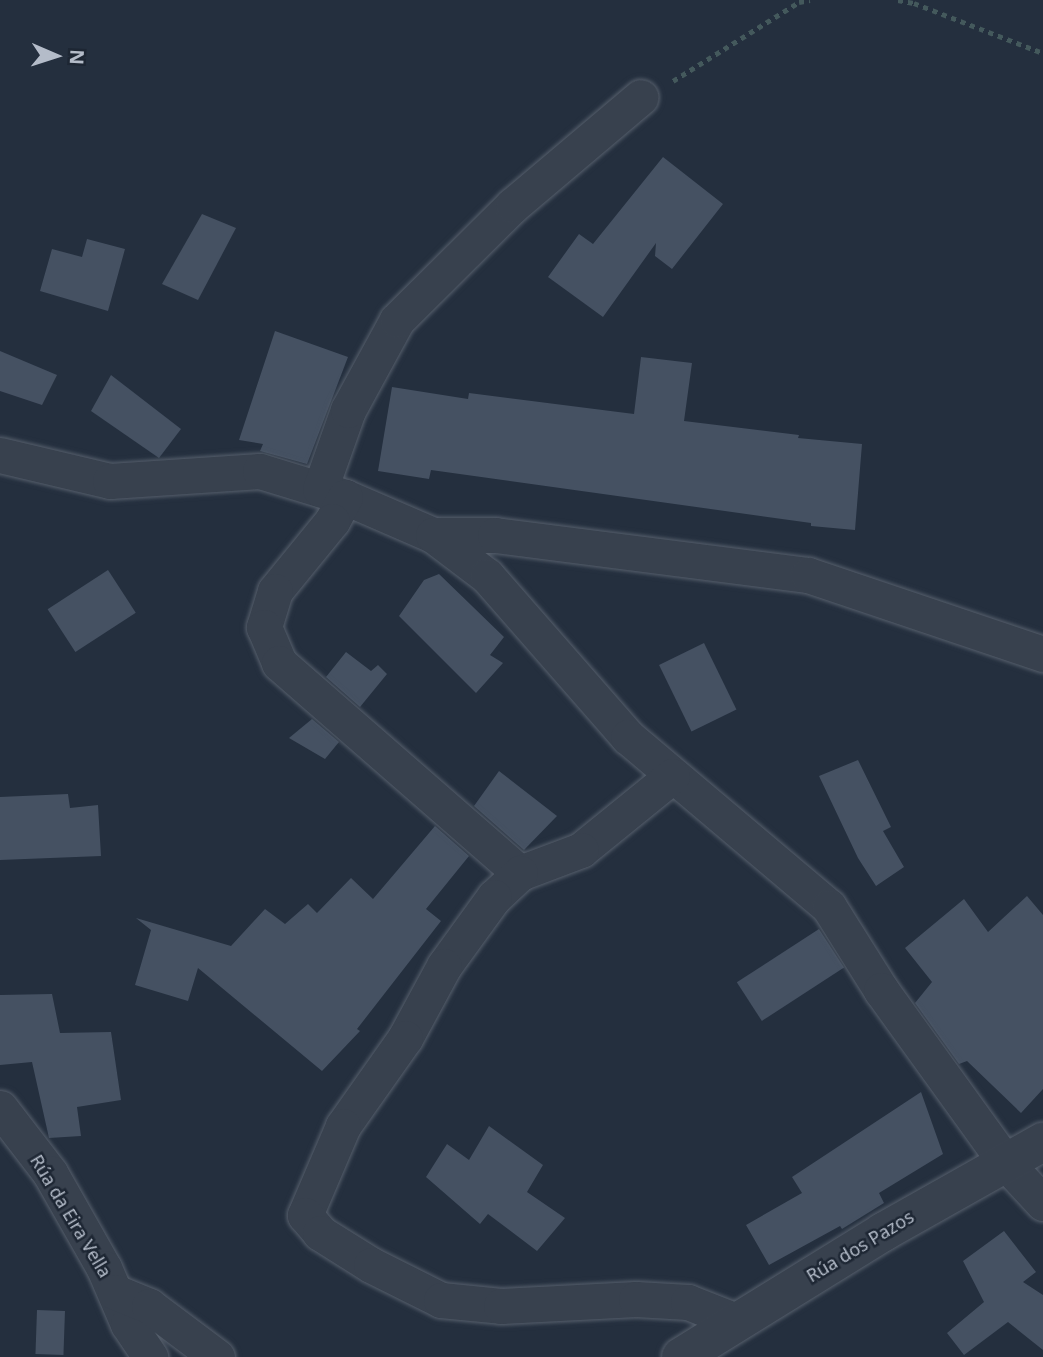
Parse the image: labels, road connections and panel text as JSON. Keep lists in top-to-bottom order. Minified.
{"streets":{"street":["Rúa da Eira Vella","Rúa dos Pazos"]},"north":"right"}
